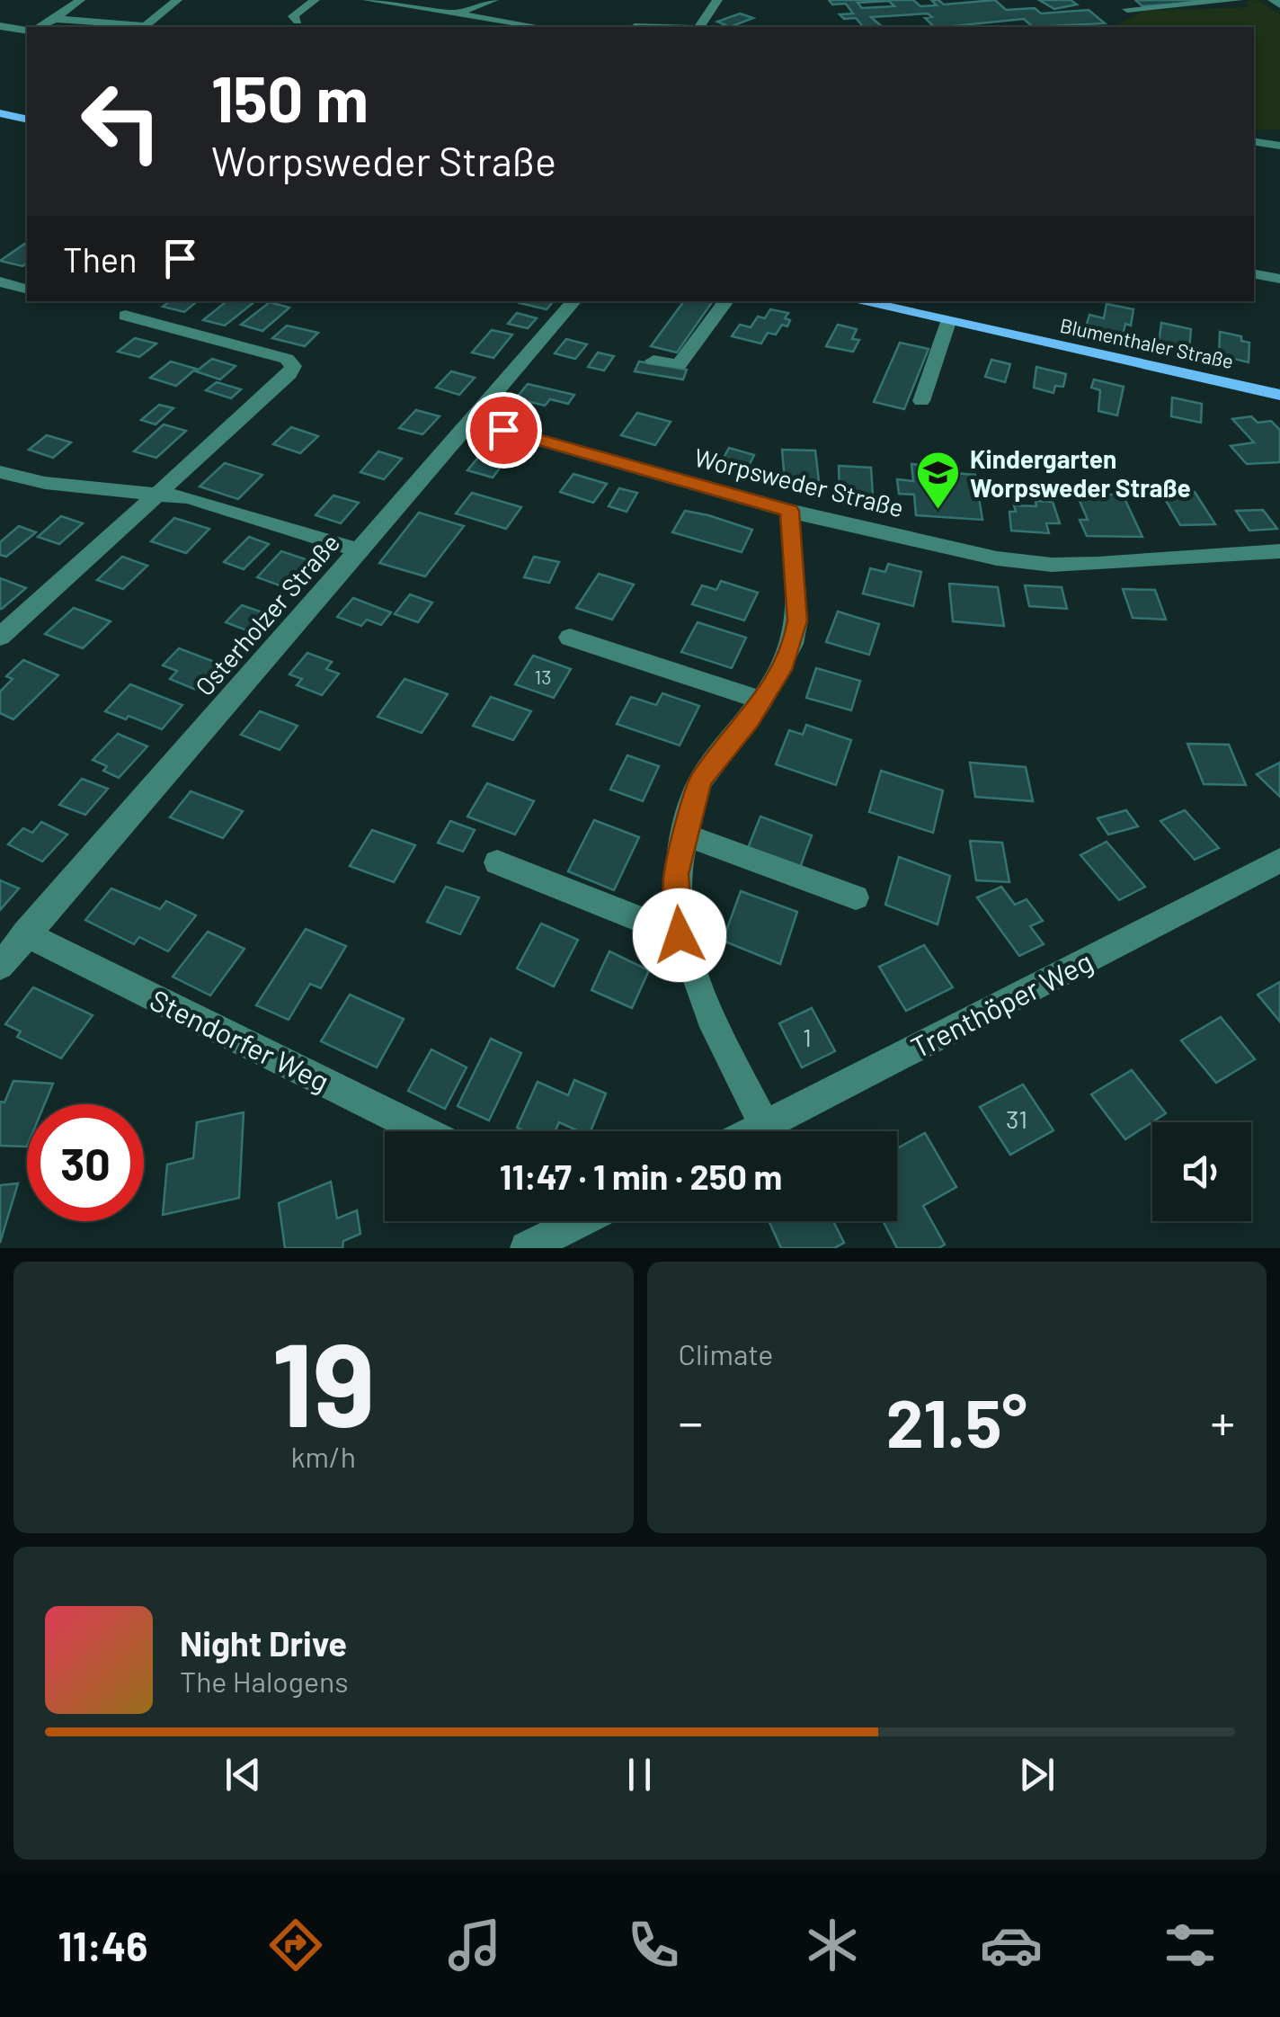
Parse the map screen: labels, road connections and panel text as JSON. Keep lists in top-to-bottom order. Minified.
{"streets":{"main road":["Blumenthaler Straße"],"street":["Worpsweder Straße","Osterholzer Straße","Trenthöper Weg","Stendorfer Weg"]},"crossings":[["Worpsweder Straße","Osterholzer Straße"],["Osterholzer Straße","Stendorfer Weg"]],"places":{"school or university":["Kindergarten Worpsweder Straße"]},"house_numbers":["13","1","31"],"page":{"turn":["150 m","Worpsweder Straße"],"then":"Then","limit":"30","trip":"11:47 · 1 min · 250 m","tile":[["19","km/h"],"Climate"],"heat":["−","21.5°","+"],"song":["Night Drive","The Halogens"],"tabs":"11:46"}}
